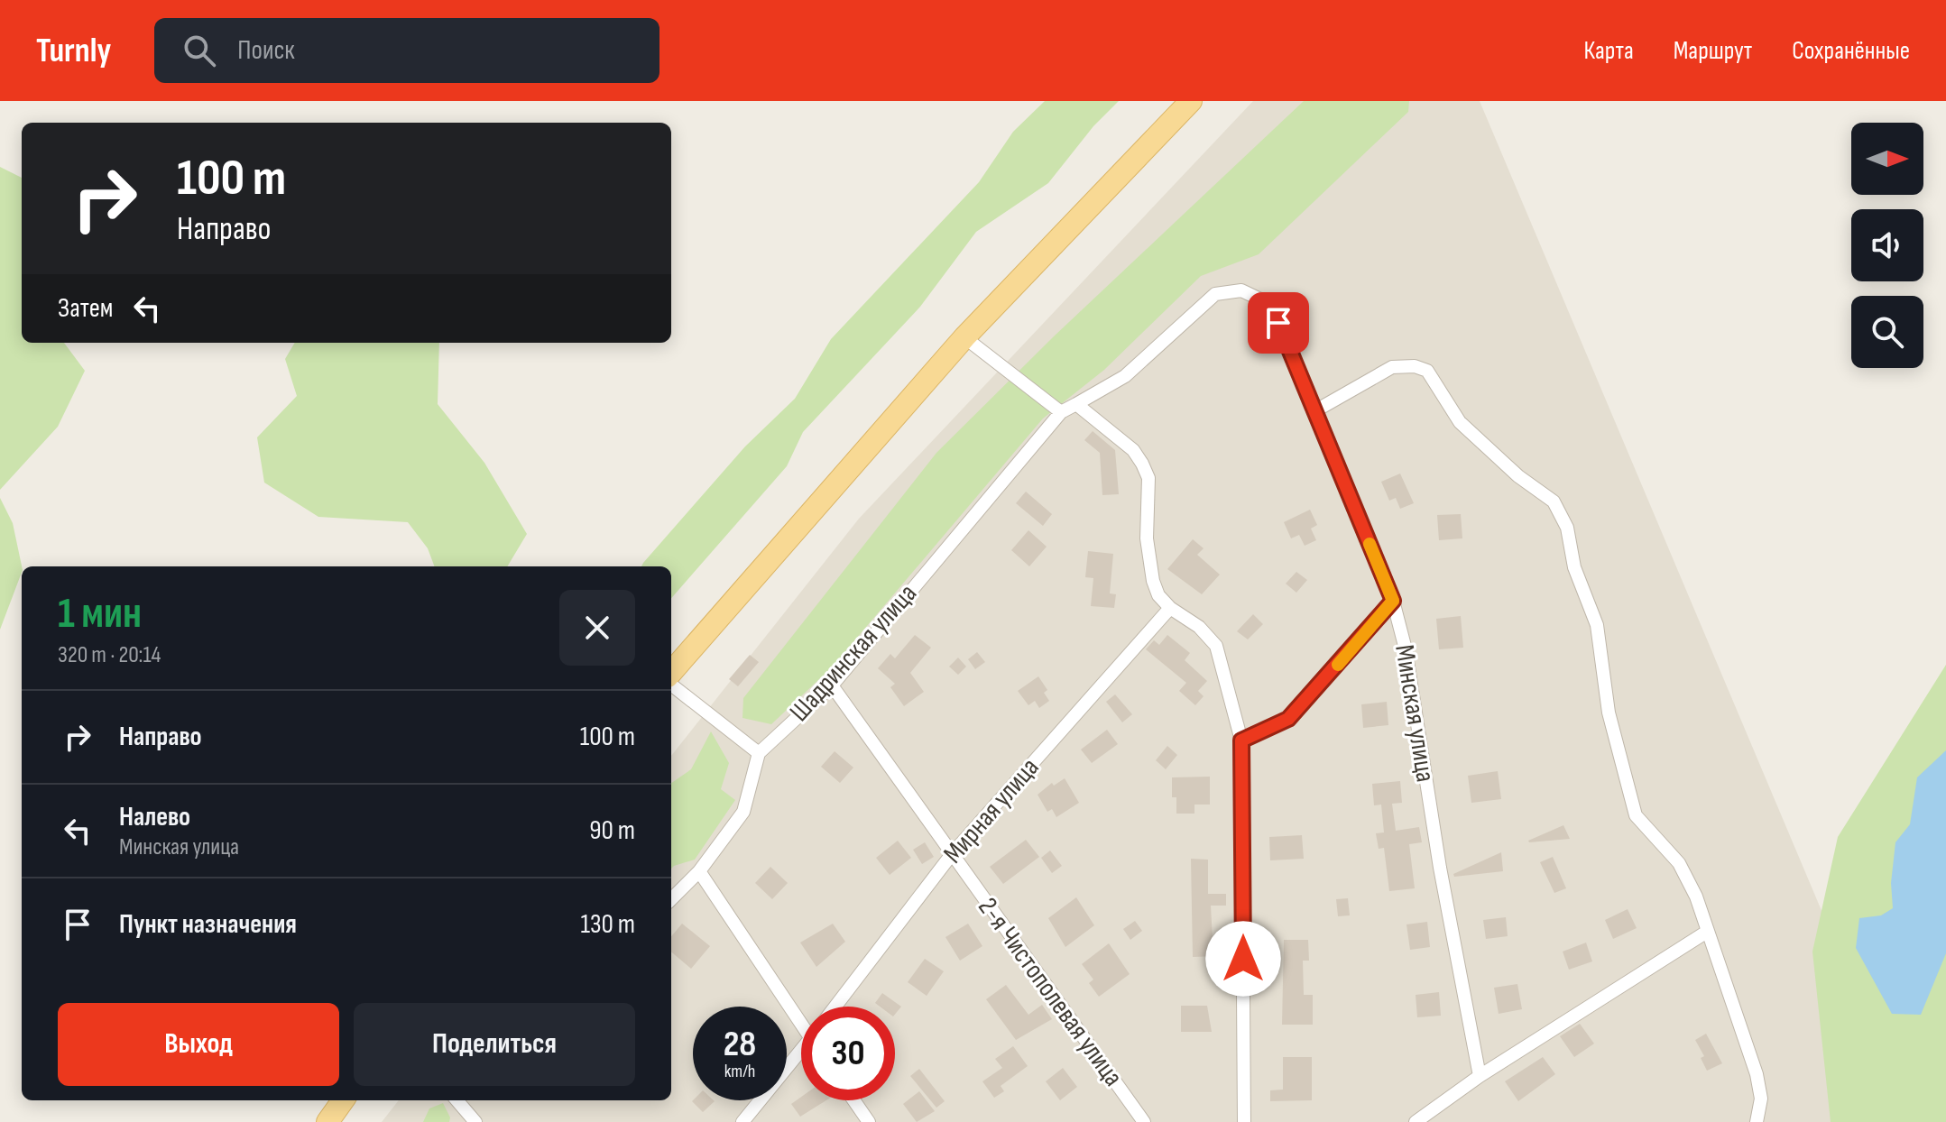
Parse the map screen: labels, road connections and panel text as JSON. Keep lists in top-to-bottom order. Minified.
{"streets":{"street":["Шадринская улица","Минская улица","Мирная улица","2-я Чистополевая улица"]},"crossings":[["Шадринская улица","Минская улица"],["Шадринская улица","2-я Чистополевая улица"],["Мирная улица","2-я Чистополевая улица"]],"north":"right","page":{"header":"Turnly","search":"Поиск","nav":["Карта","Маршрут","Сохранённые"],"turn":["100 m","Направо"],"then":"Затем","heading":["1 мин","320 m · 20:14"],"list":[{"name":"Направо","value":"100 m"},{"name":"Налево","note":"Минская улица","value":"90 m"},{"name":"Пункт назначения","value":"130 m"}],"buttons":["Выход","Поделиться"],"speed":"28 km/h","limit":"30"}}
